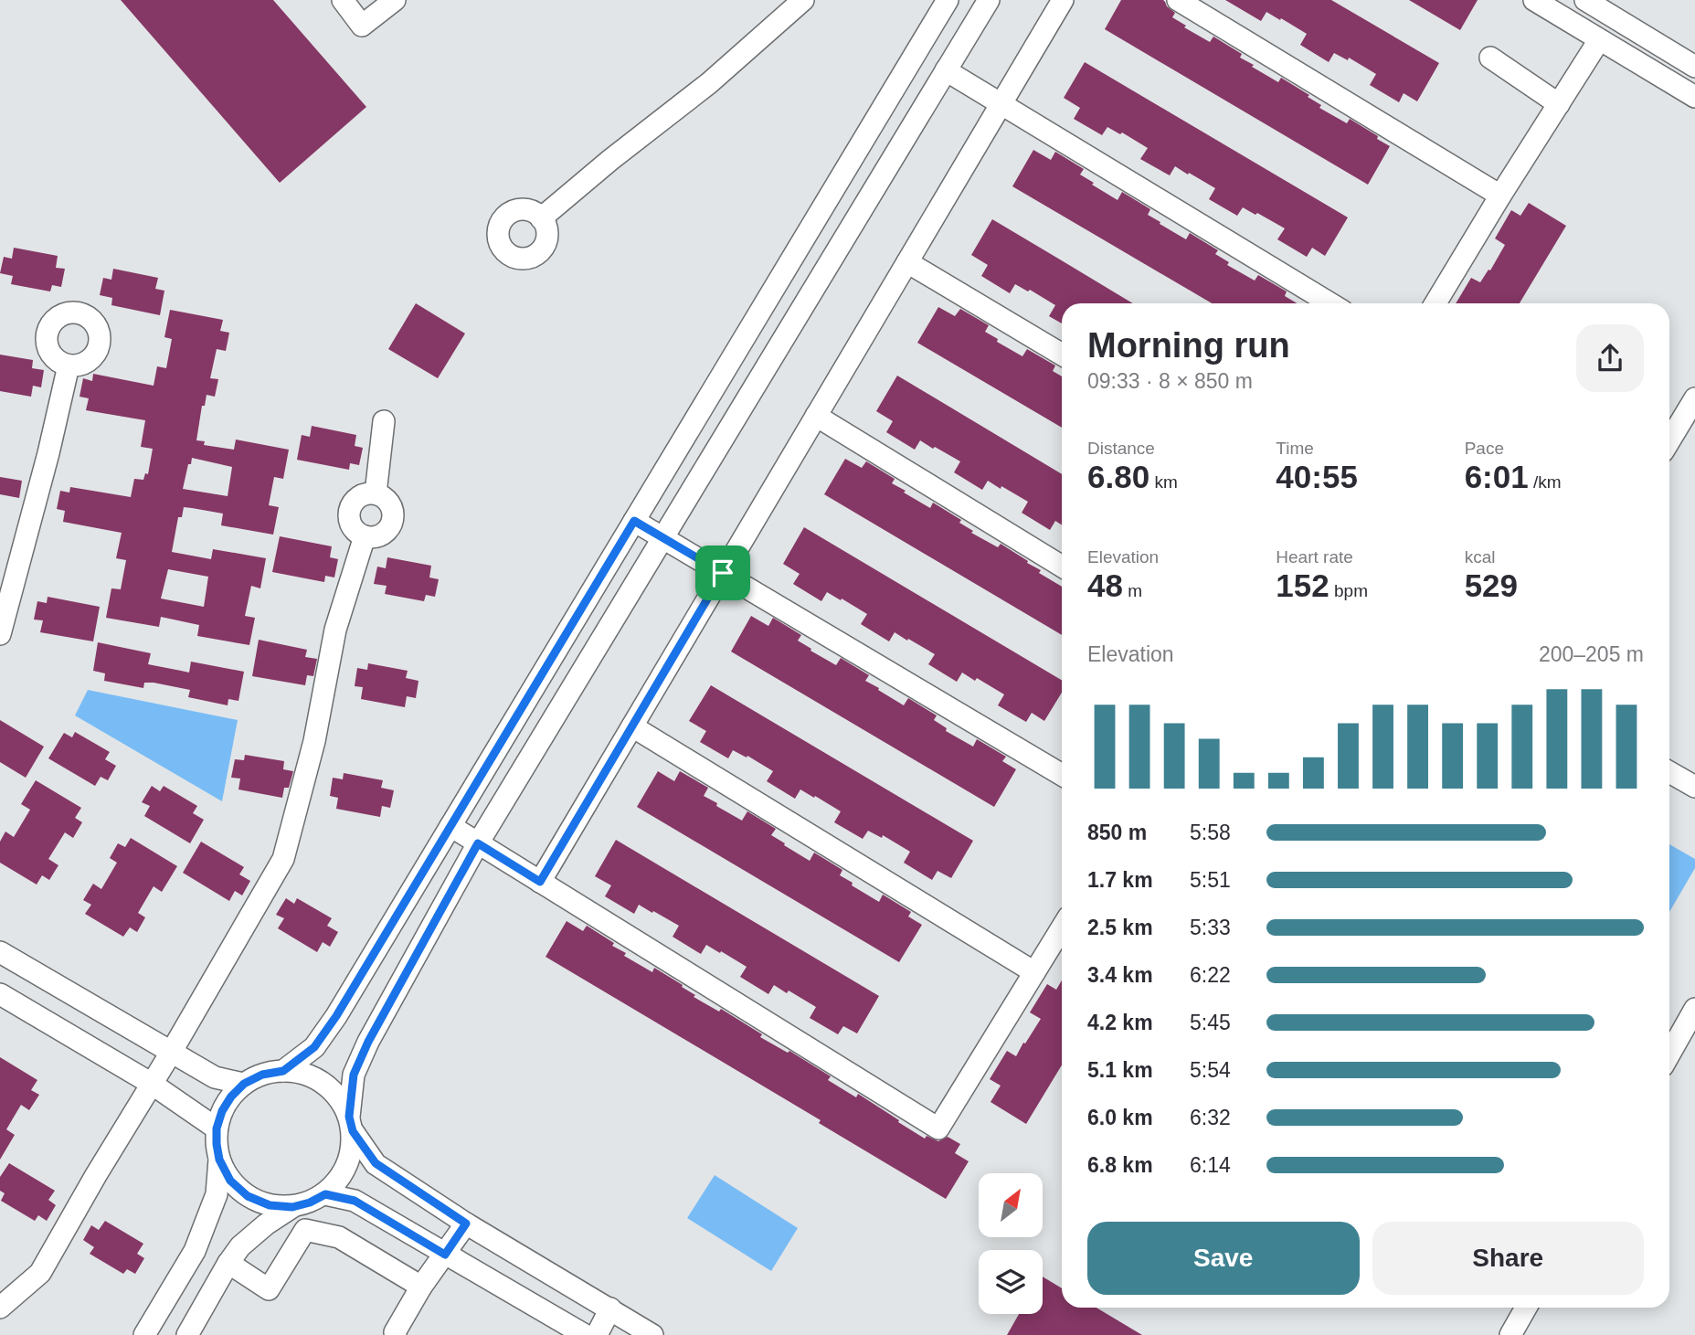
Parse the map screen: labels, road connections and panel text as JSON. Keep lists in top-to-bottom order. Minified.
{"north":"top right","page":{"heading":["Morning run","09:33 · 8 × 850 m"],"stats":[["Distance","6.80 km"],["Time","40:55"],["Pace","6:01 /km"],["Elevation","48 m"],["Heart rate","152 bpm"],["kcal","529"]],"chart":["Elevation","200–205 m"],"list":[{"name":"850 m","note":"5:58"},{"name":"1.7 km","note":"5:51"},{"name":"2.5 km","note":"5:33"},{"name":"3.4 km","note":"6:22"},{"name":"4.2 km","note":"5:45"},{"name":"5.1 km","note":"5:54"},{"name":"6.0 km","note":"6:32"},{"name":"6.8 km","note":"6:14"}],"buttons":["Save","Share"]}}
